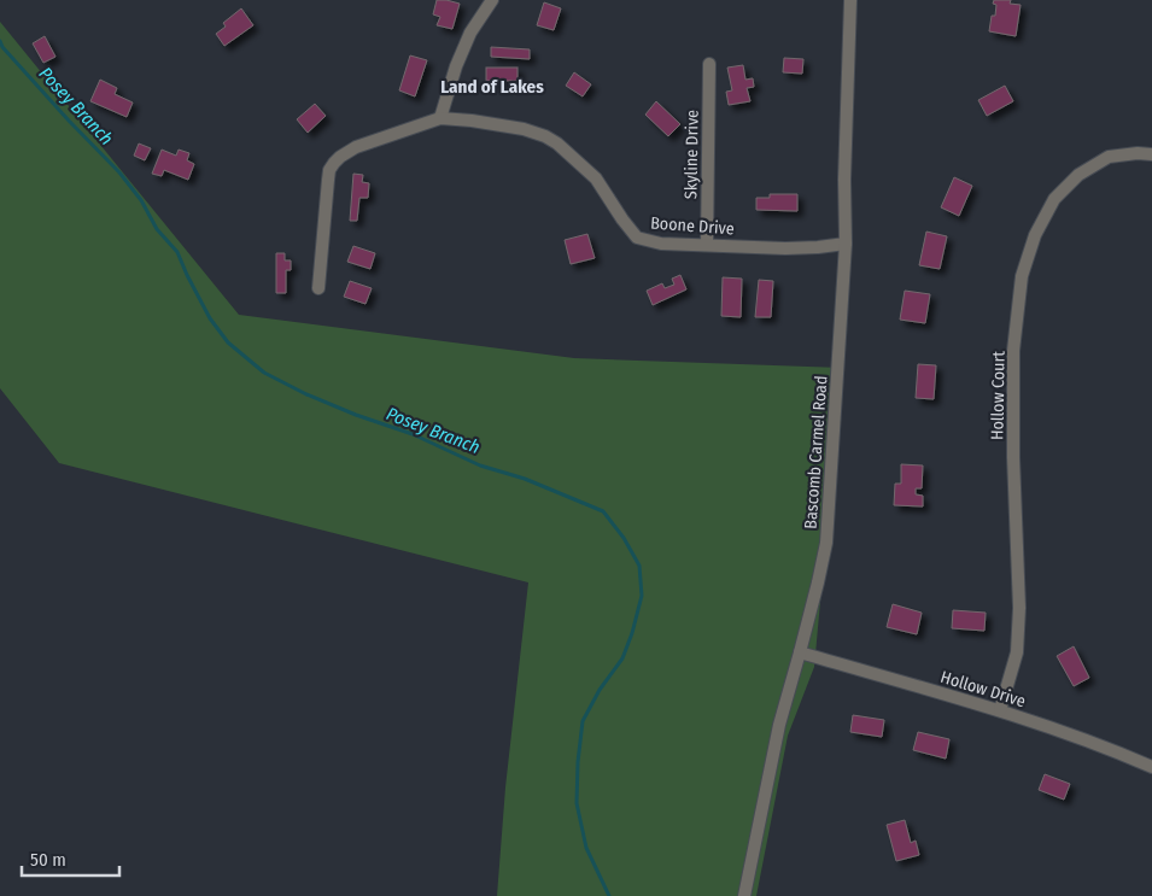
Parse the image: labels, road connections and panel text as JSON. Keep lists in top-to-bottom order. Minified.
{"streets":{"street":["Skyline Drive","Boone Drive","Hollow Court","Bascomb Carmel Road","Hollow Drive"]},"crossings":[["Skyline Drive","Boone Drive"],["Boone Drive","Bascomb Carmel Road"],["Hollow Court","Hollow Drive"],["Bascomb Carmel Road","Hollow Drive"]],"districts":["Land of Lakes"],"water":["Posey Branch"],"scale_bar":"50 m"}
